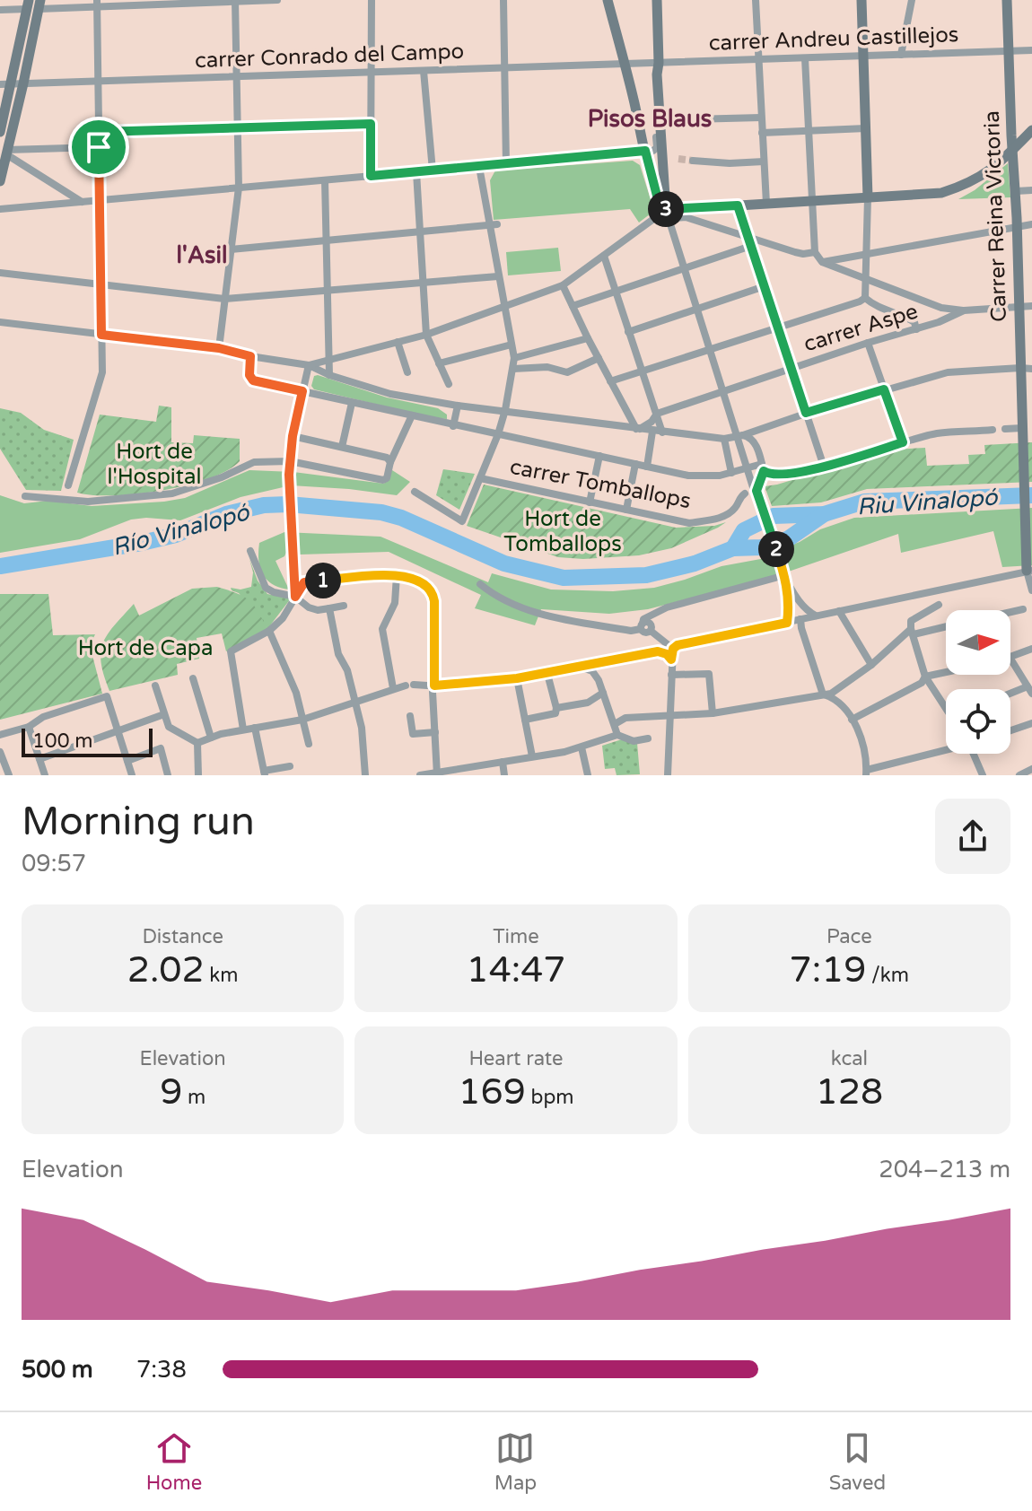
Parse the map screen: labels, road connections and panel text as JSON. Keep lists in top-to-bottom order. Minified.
{"streets":{"main road":["Carrer Reina Victoria"],"street":["carrer Andreu Castillejos","carrer Conrado del Campo","carrer Aspe","carrer Tomballops"]},"crossings":[["carrer Andreu Castillejos","carrer Conrado del Campo"],["carrer Andreu Castillejos","Carrer Reina Victoria"],["Carrer Reina Victoria","carrer Aspe"]],"districts":["Pisos Blaus","l'Asil"],"water":["Riu Vinalopó","Río Vinalopó"],"parks":["Hort de l'Hospital","Hort de Tomballops","Hort de Capa"],"scale_bar":"100 m","north":"right","page":{"pins":["3","2","1"],"scale":"100 m","heading":["Morning run","09:57"],"stats":[["Distance","2.02 km"],["Time","14:47"],["Pace","7:19 /km"],["Elevation","9 m"],["Heart rate","169 bpm"],["kcal","128"]],"chart":["Elevation","204–213 m"],"list":[{"name":"500 m","note":"7:38"}],"tabs":["Home","Map","Saved"]}}
